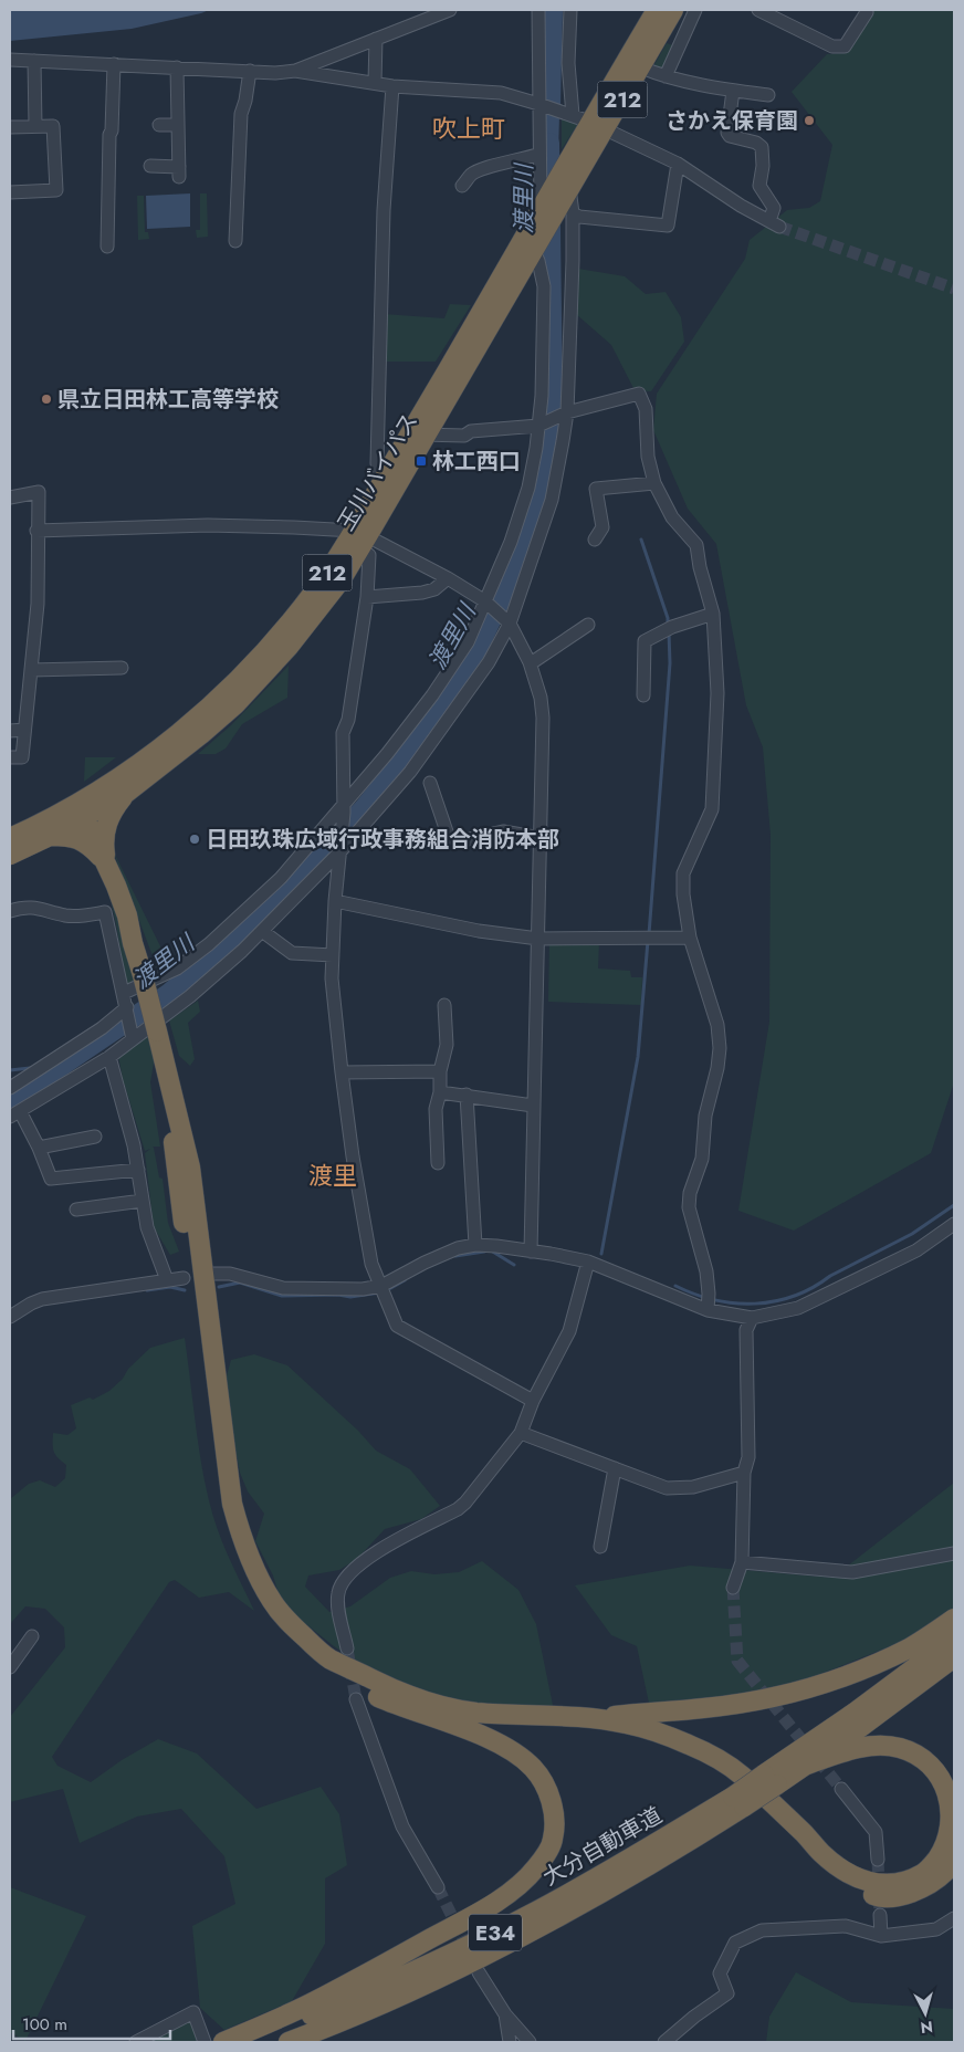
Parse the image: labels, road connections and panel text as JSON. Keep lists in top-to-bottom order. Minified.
{"streets":{"highway":["212","玉川バイパス","大分自動車道","E34"]},"districts":["吹上町","渡里"],"water":["渡里川"],"places":{"other":["さかえ保育園","県立日田林工高等学校","日田玖珠広域行政事務組合消防本部"],"transit":["林工西口"]},"scale_bar":"100 m","north":"bottom"}
